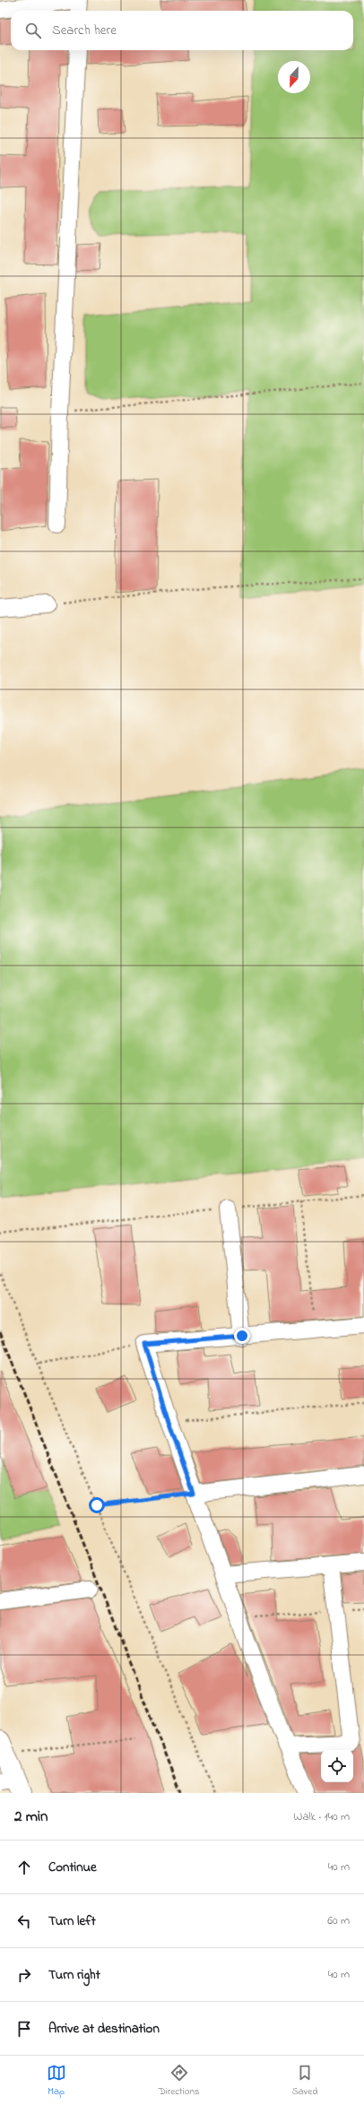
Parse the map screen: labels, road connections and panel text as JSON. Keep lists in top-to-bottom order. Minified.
{"north":"bottom","page":{"search":"Search here","heading":["2 min","Walk · 140 m"],"list":[["Continue","40 m"],["Turn left","60 m"],["Turn right","40 m"],"Arrive at destination"],"nav":["Map","Directions","Saved"]}}
